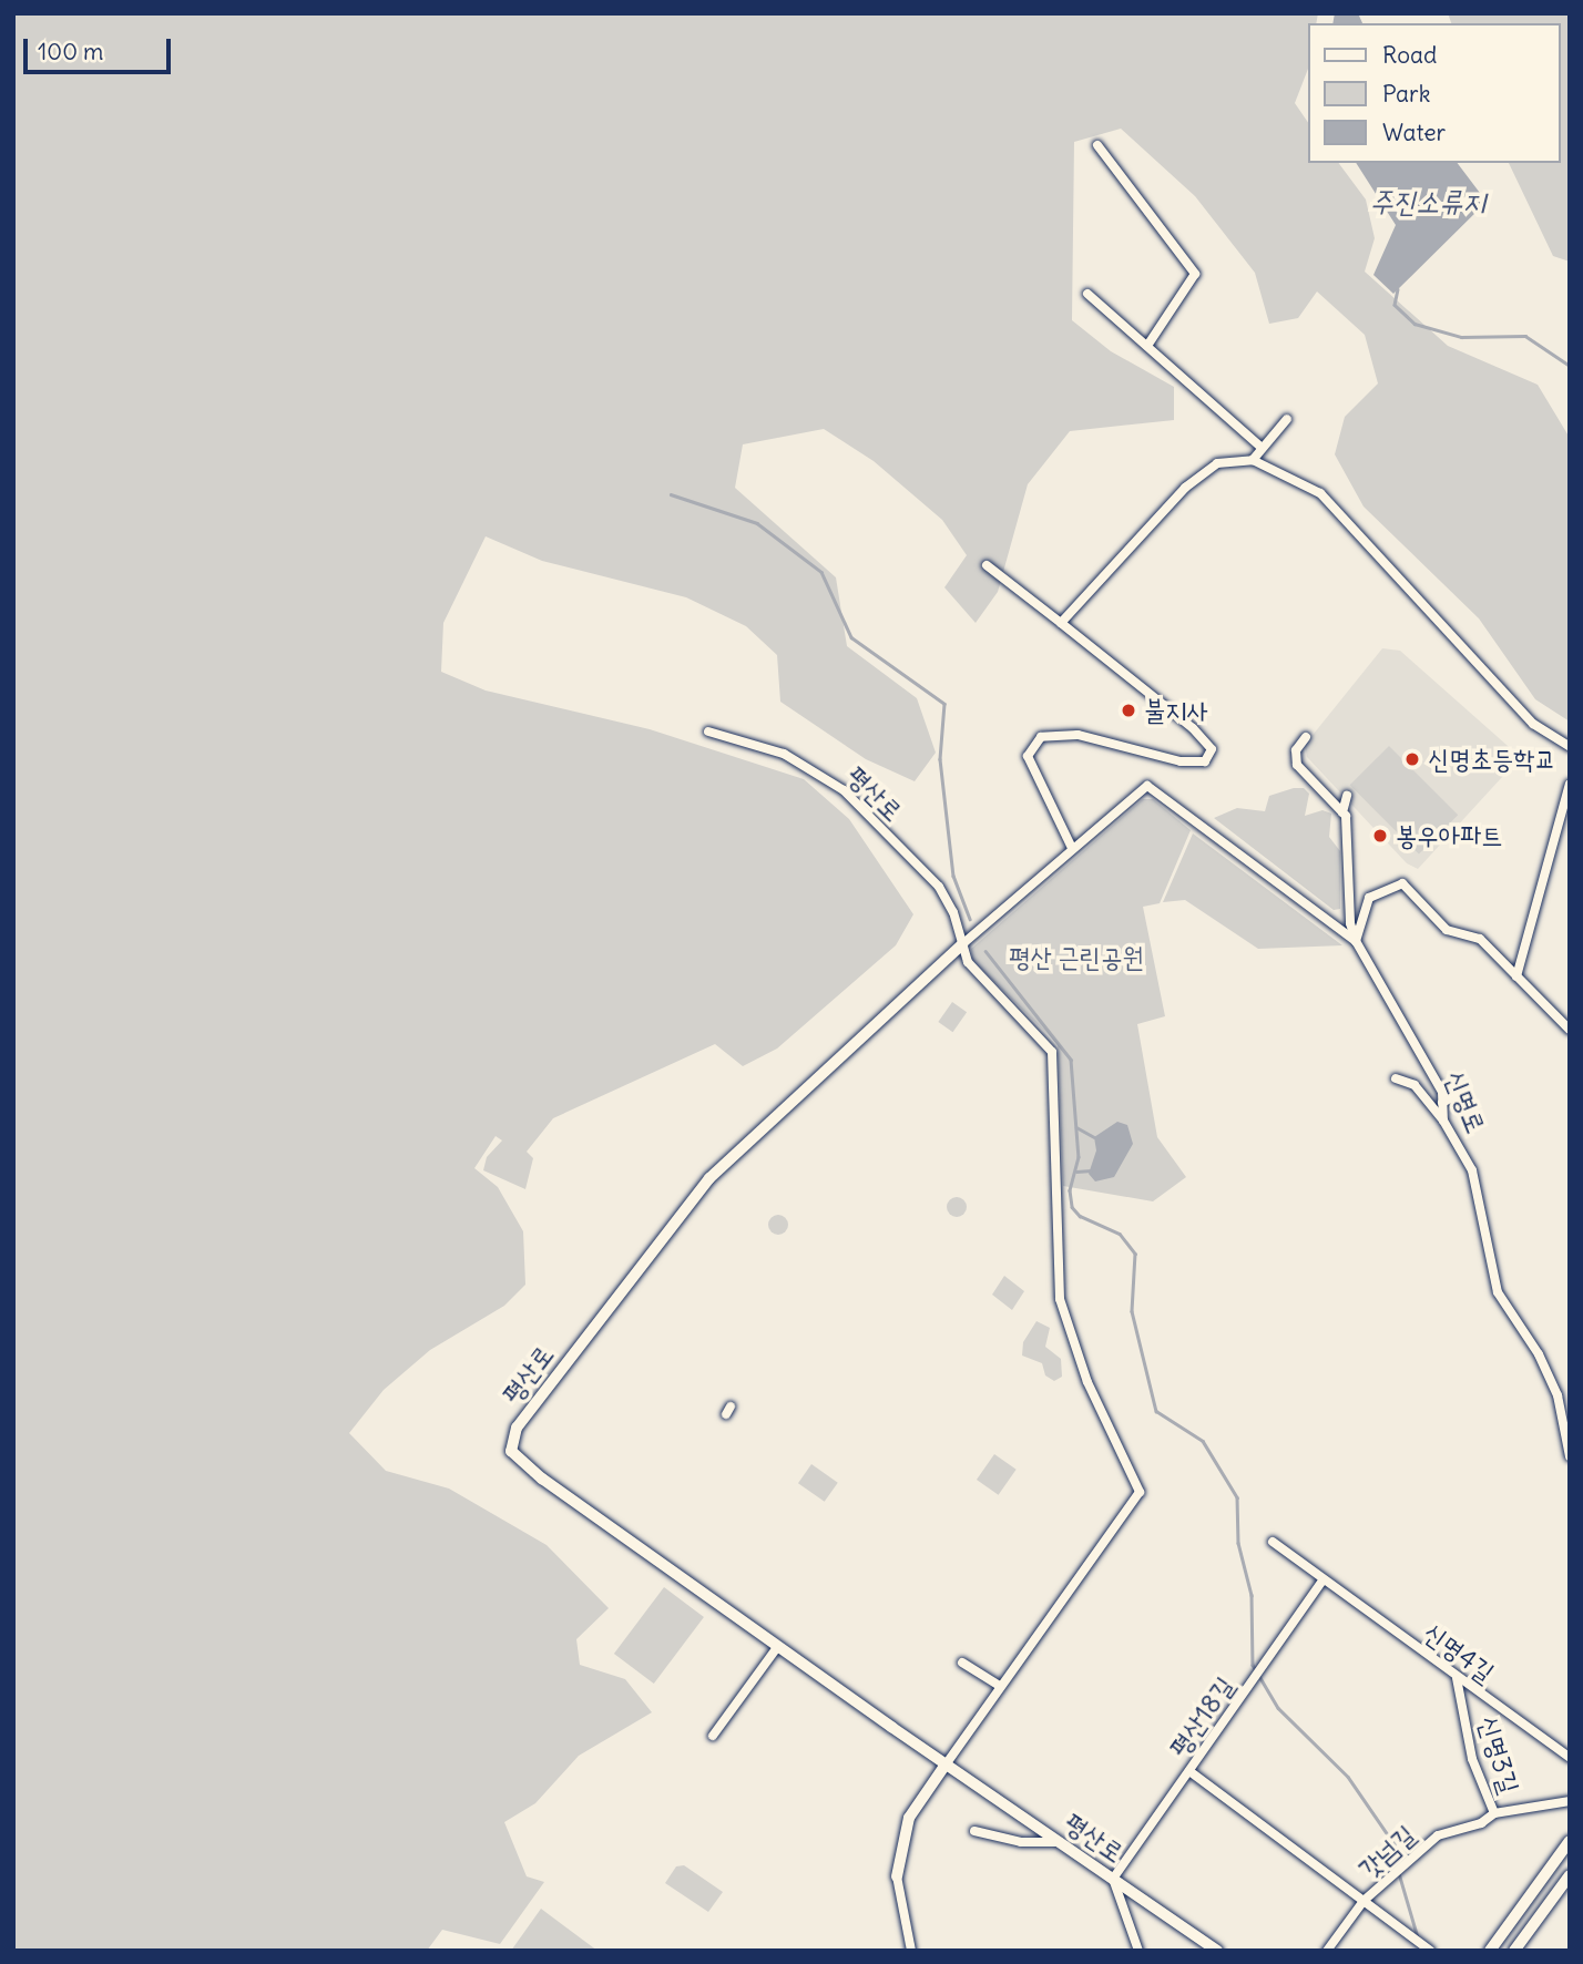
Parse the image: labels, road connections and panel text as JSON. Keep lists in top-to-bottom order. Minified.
{"streets":{"street":["평산로","신명로","신명4길","평산18길","신명3길","갓넘길"]},"crossings":[["평산로","평산18길"],["신명4길","평산18길"],["신명4길","신명3길"],["신명3길","갓넘길"]],"water":["주진소류지"],"parks":["평산 근린공원"],"places":["불지사","신명초등학교","봉우아파트"],"legend":["Road","Park","Water"],"scale_bar":"100 m"}
